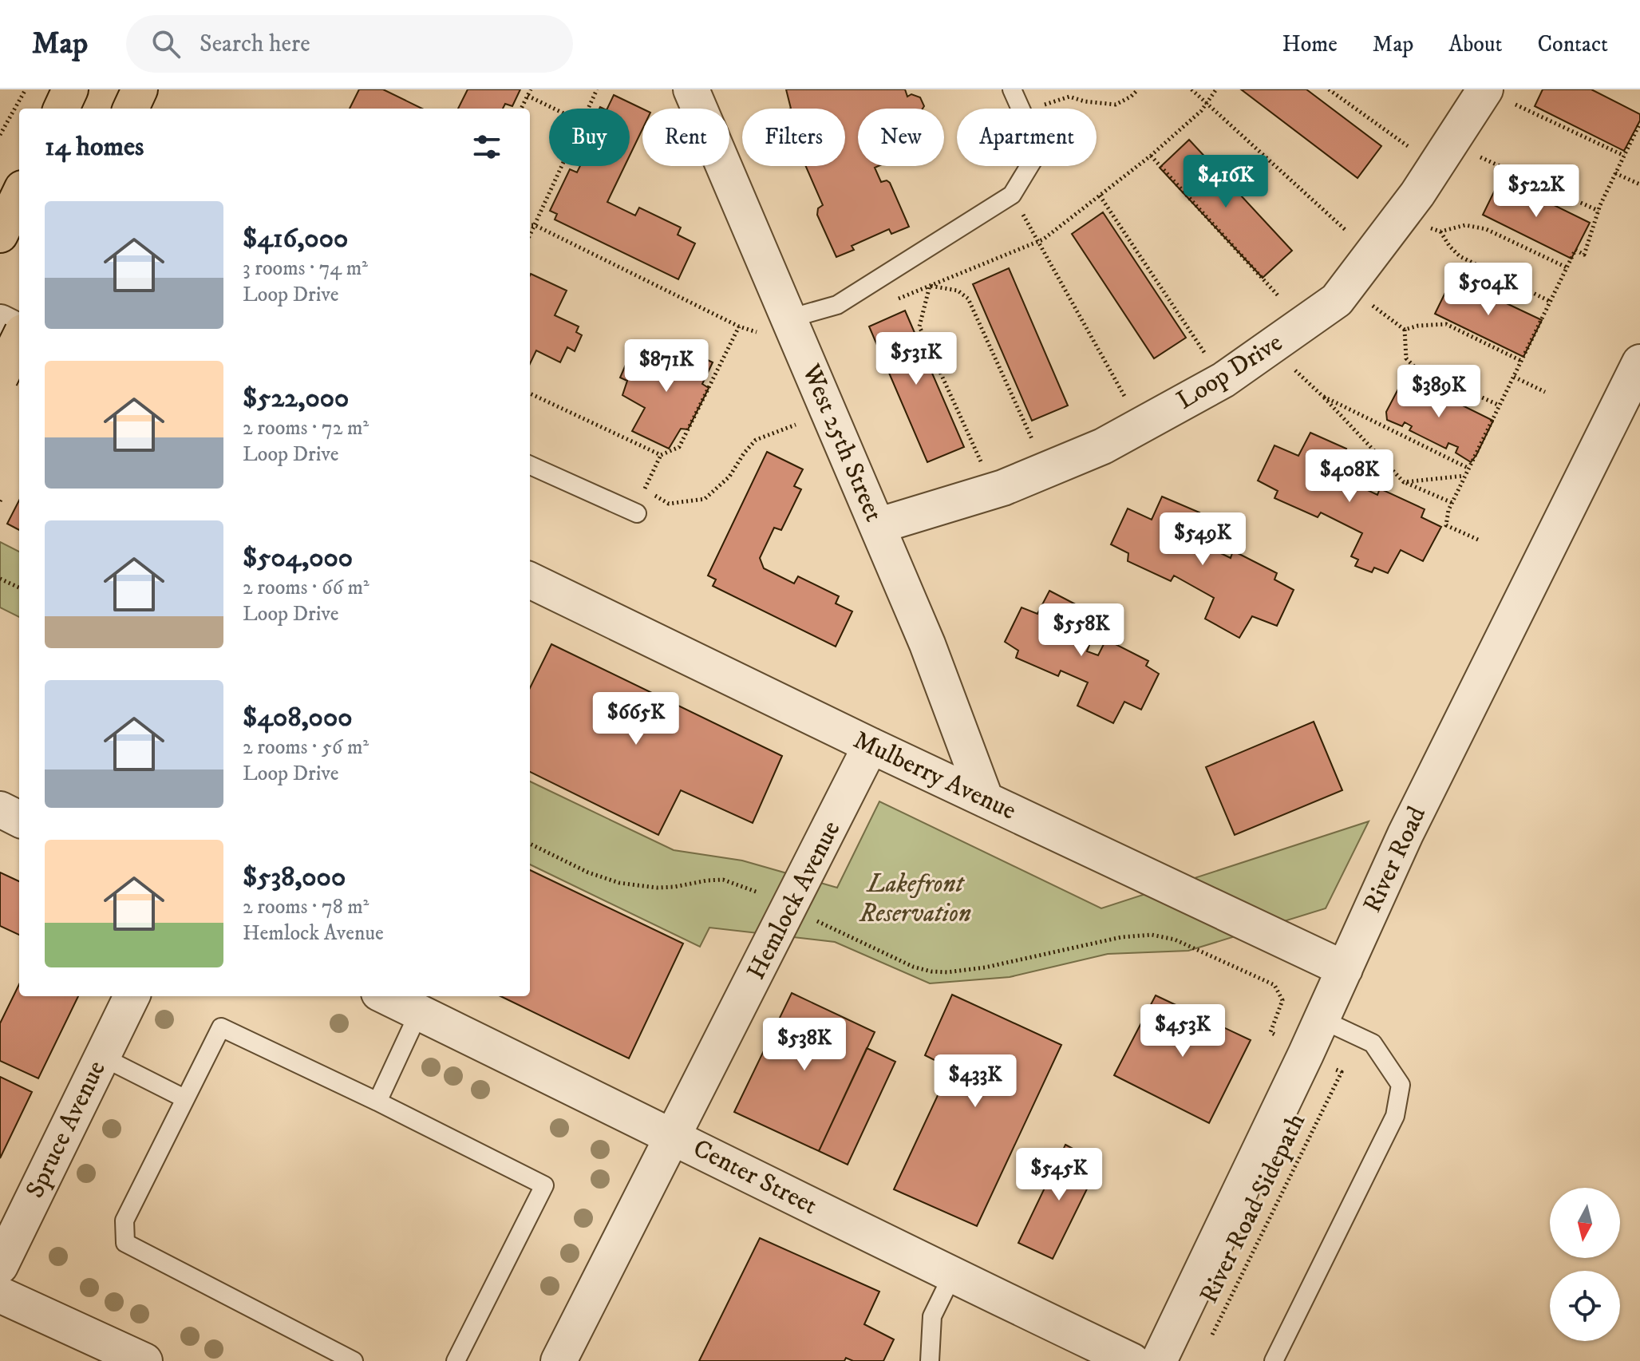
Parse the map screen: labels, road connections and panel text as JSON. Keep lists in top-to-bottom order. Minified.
{"streets":{"street":["Loop Drive","West 25th Street","Mulberry Avenue","River Road","Hemlock Avenue","Spruce Avenue","Center Street"],"path":["River Road Sidepath"]},"crossings":[["Loop Drive","West 25th Street"],["West 25th Street","Mulberry Avenue"],["Mulberry Avenue","River Road"],["Mulberry Avenue","Hemlock Avenue"],["Hemlock Avenue","Center Street"]],"parks":["Lakefront Reservation"],"north":"bottom","page":{"header":"Map","search":"Search here","nav":["Home","Map","About","Contact"],"chip":["Buy","Rent","Filters","New","Apartment"],"heading":"14 homes","price":["$416K","$522K","$504K","$531K","$871K","$389K","$408K","$549K","$558K","$665K","$453K","$538K","$433K","$545K"],"list":[{"name":"$416,000","note":"3 rooms · 74 m² · Loop Drive"},{"name":"$522,000","note":"2 rooms · 72 m² · Loop Drive"},{"name":"$504,000","note":"2 rooms · 66 m² · Loop Drive"},{"name":"$408,000","note":"2 rooms · 56 m² · Loop Drive"},{"name":"$538,000","note":"2 rooms · 78 m² · Hemlock Avenue"}]}}
